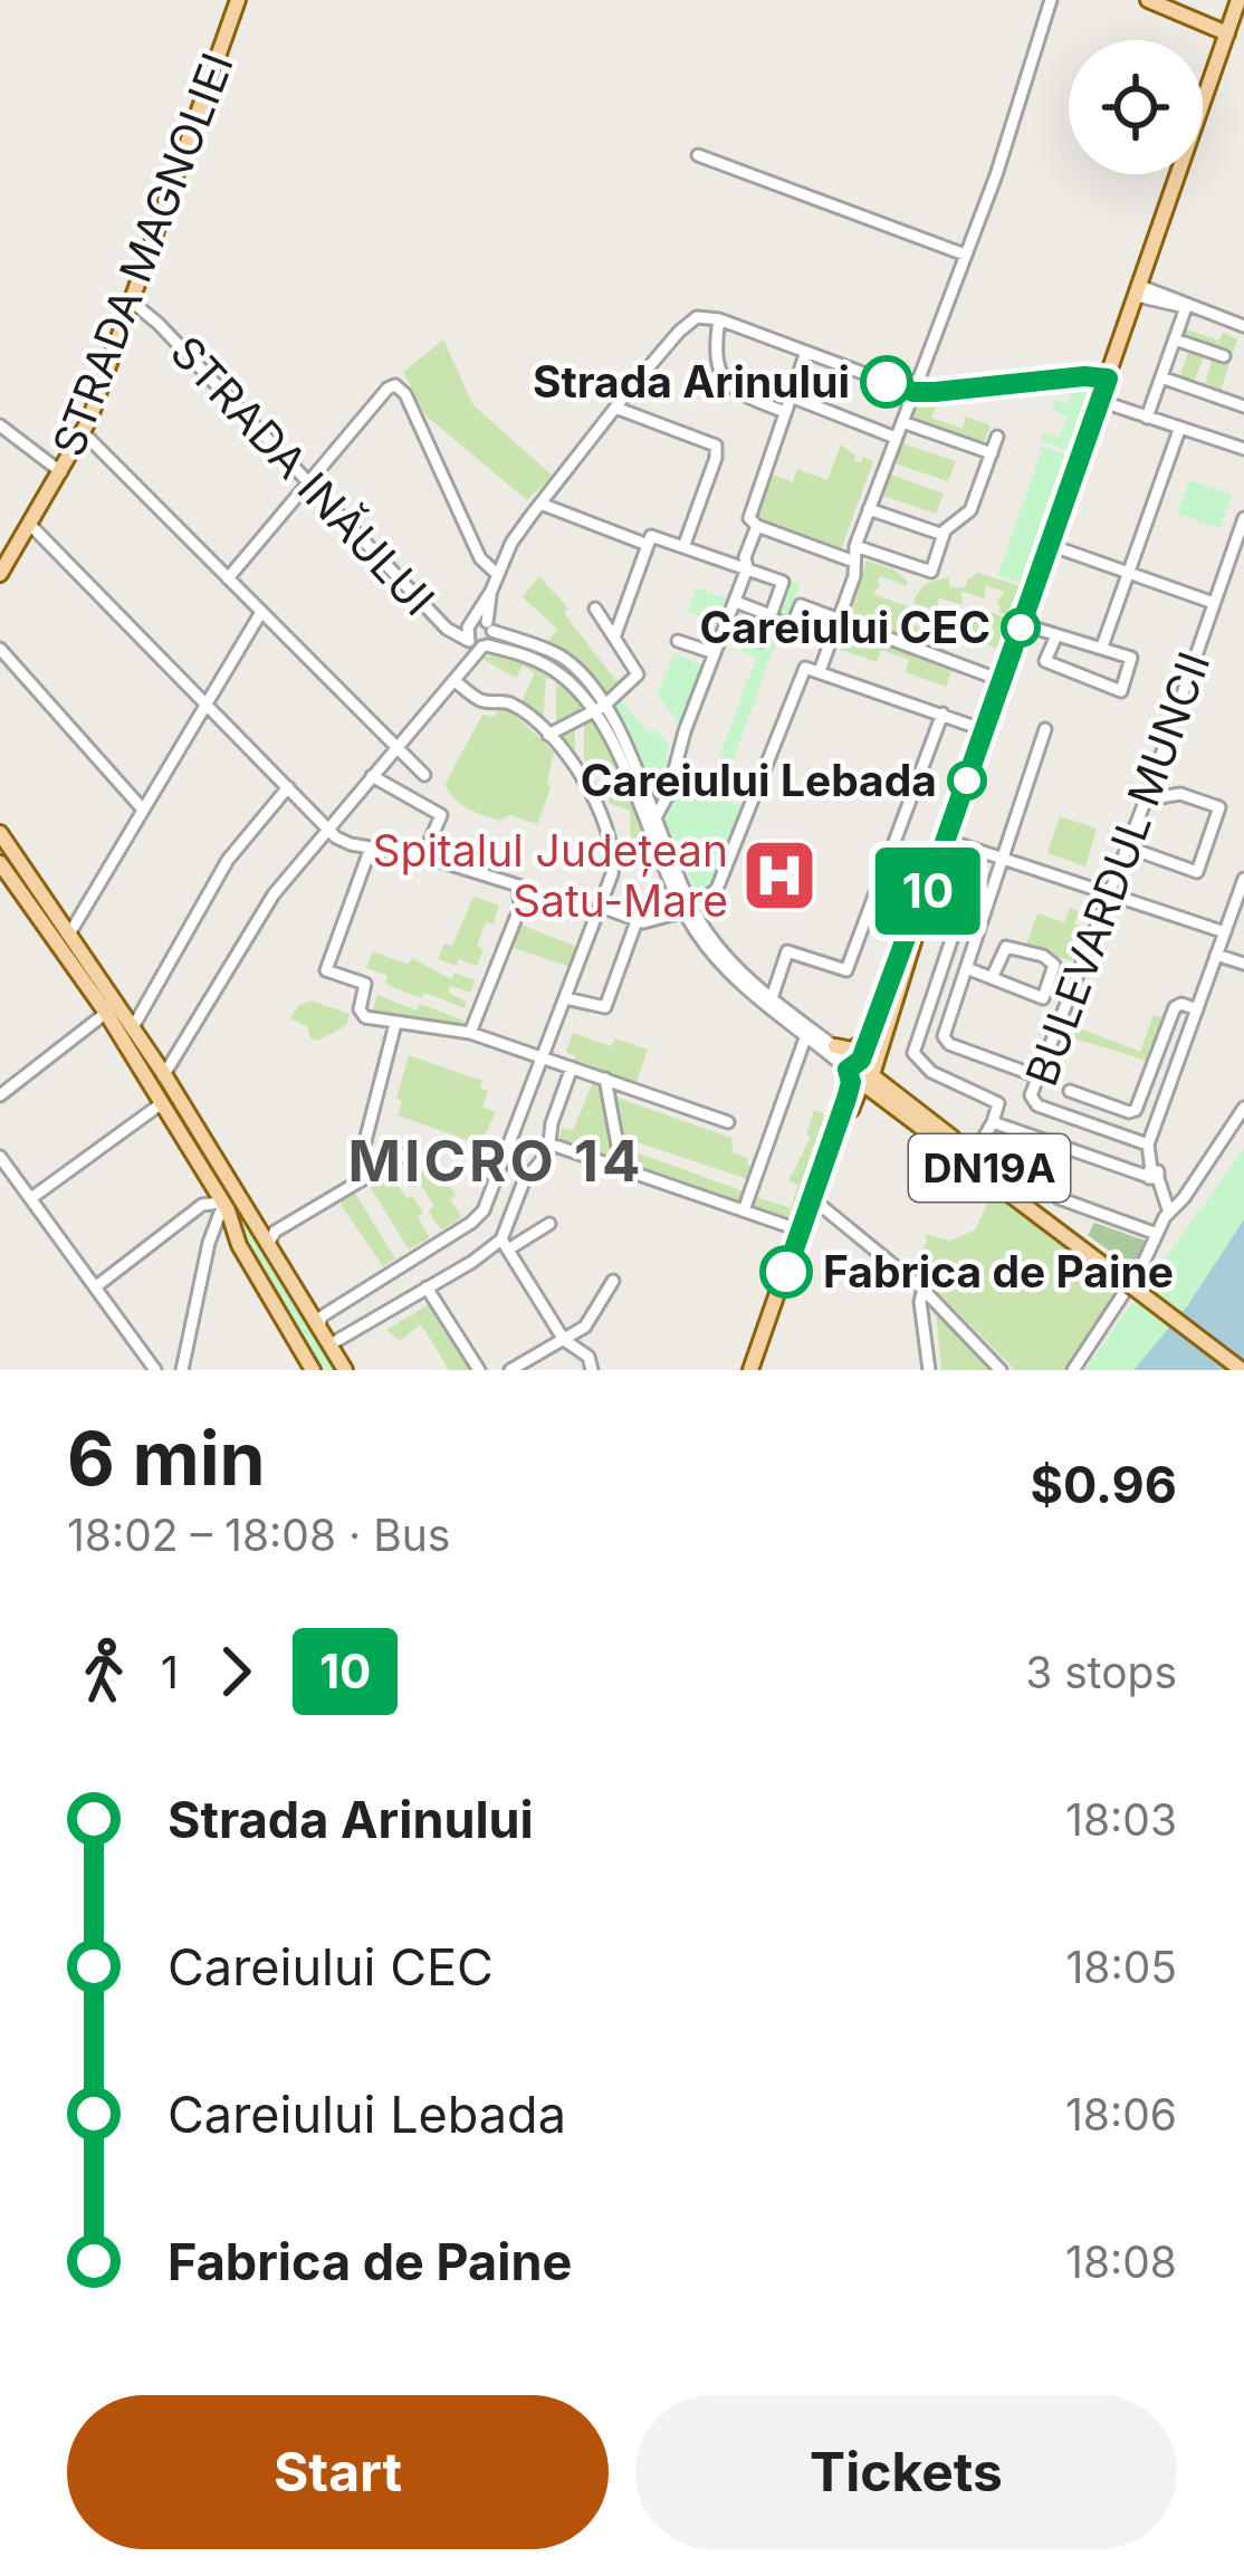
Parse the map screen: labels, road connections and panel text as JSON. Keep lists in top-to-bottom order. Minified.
{"streets":{"main road":["STRADA MAGNOLIEI","DN19A"],"street":["STRADA INĂULUI","BULEVARDUL MUNCII"]},"crossings":[["STRADA MAGNOLIEI","STRADA INĂULUI"]],"districts":["MICRO 14"],"places":{"other":["Strada Arinului","Careiului CEC","Careiului Lebada","Fabrica de Paine"],"hospital":["Spitalul Județean Satu-Mare"]},"lines":["bus line 10"],"page":{"on_map":"10","heading":["6 min","18:02 – 18:08 · Bus","$0.96"],"legs":["1","10","3 stops"],"list":[{"name":"Strada Arinului","value":"18:03"},{"name":"Careiului CEC","value":"18:05"},{"name":"Careiului Lebada","value":"18:06"},{"name":"Fabrica de Paine","value":"18:08"}],"buttons":["Start","Tickets"]}}
